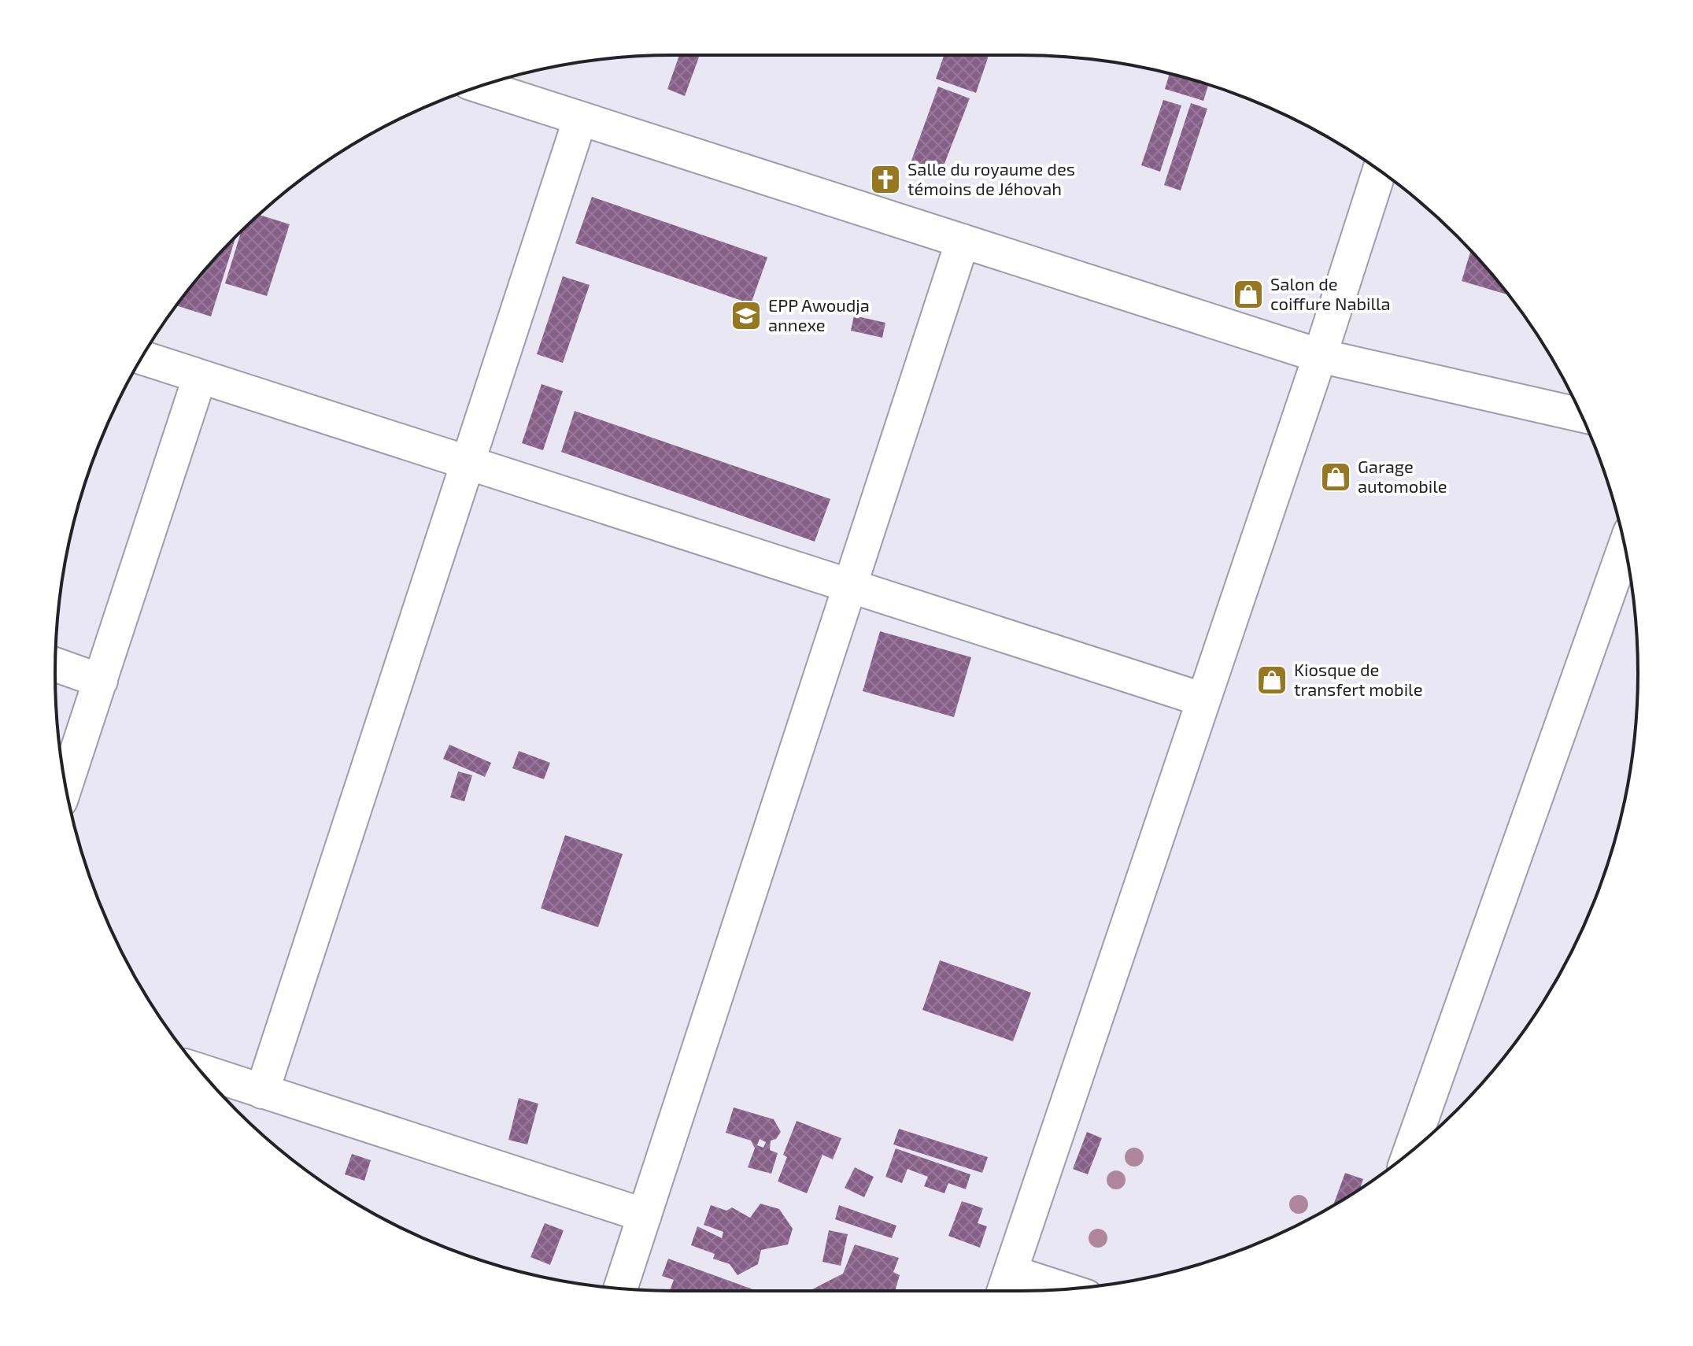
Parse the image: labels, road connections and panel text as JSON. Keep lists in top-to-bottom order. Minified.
{"places":{"church":["Salle du royaume des témoins de Jéhovah"],"shop":["Salon de coiffure Nabilla","Garage automobile","Kiosque de transfert mobile"],"school or university":["EPP Awoudja annexe"]}}
